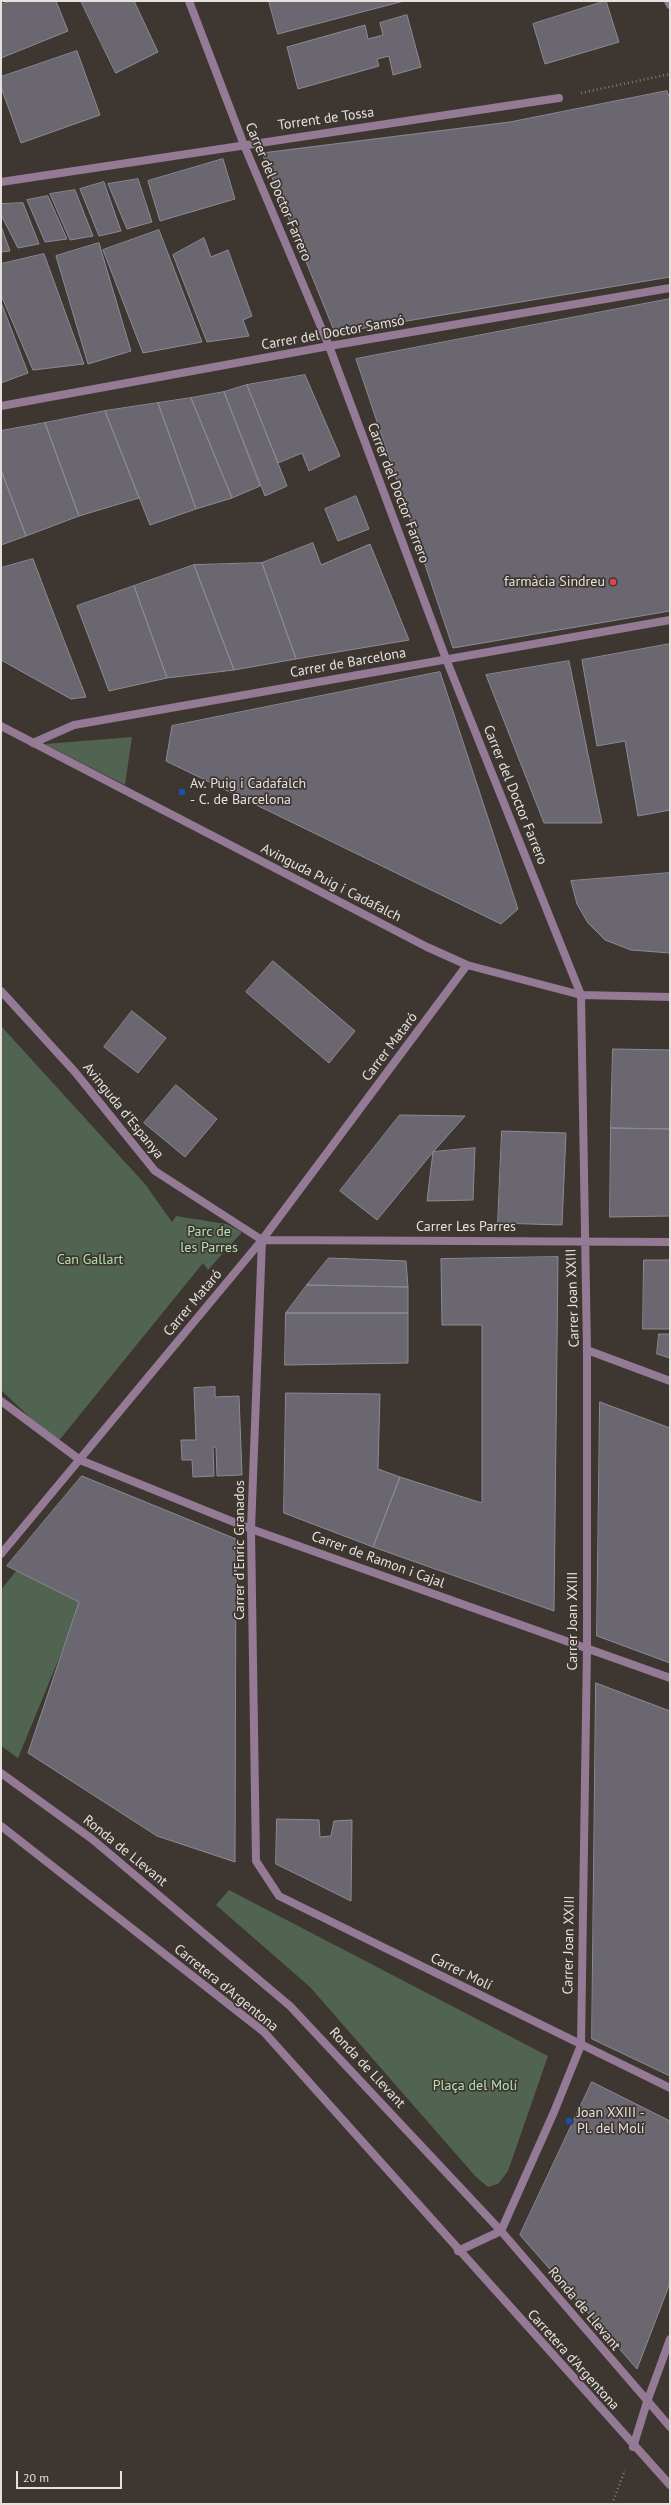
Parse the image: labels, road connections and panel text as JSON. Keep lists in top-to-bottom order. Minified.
{"streets":{"street":["Torrent de Tossa","Carrer del Doctor Farrero","Carrer del Doctor Samsó","Carrer de Barcelona","Avinguda Puig i Cadafalch","Carrer Mataró","Avinguda d'Espanya","Carrer Les Parres","Carrer Joan XXIII","Carrer d'Enric Granados","Carrer de Ramon i Cajal","Ronda de Llevant","Carrer Molí","Carretera d'Argentona"]},"crossings":[["Torrent de Tossa","Carrer del Doctor Farrero"],["Carrer del Doctor Farrero","Carrer del Doctor Samsó"],["Carrer del Doctor Farrero","Carrer de Barcelona"],["Carrer del Doctor Farrero","Avinguda Puig i Cadafalch"],["Carrer del Doctor Farrero","Carrer Joan XXIII"],["Carrer de Barcelona","Avinguda Puig i Cadafalch"],["Avinguda Puig i Cadafalch","Carrer Mataró"],["Avinguda Puig i Cadafalch","Carrer Joan XXIII"],["Carrer Mataró","Avinguda d'Espanya"],["Carrer Mataró","Carrer Les Parres"],["Carrer Mataró","Carrer d'Enric Granados"],["Carrer Mataró","Carrer de Ramon i Cajal"],["Avinguda d'Espanya","Carrer Les Parres"],["Avinguda d'Espanya","Carrer d'Enric Granados"],["Carrer Les Parres","Carrer Joan XXIII"],["Carrer Les Parres","Carrer d'Enric Granados"],["Carrer Joan XXIII","Carrer de Ramon i Cajal"],["Carrer Joan XXIII","Ronda de Llevant"],["Carrer Joan XXIII","Carrer Molí"],["Carrer d'Enric Granados","Carrer de Ramon i Cajal"],["Carrer d'Enric Granados","Carrer Molí"]],"parks":["Parc de les Parres","Can Gallart","Plaça del Molí"],"places":["farmàcia Sindreu","Av. Puig i Cadafalch - C. de Barcelona","Joan XXIII - Pl. del Molí"],"scale_bar":"20 m"}
